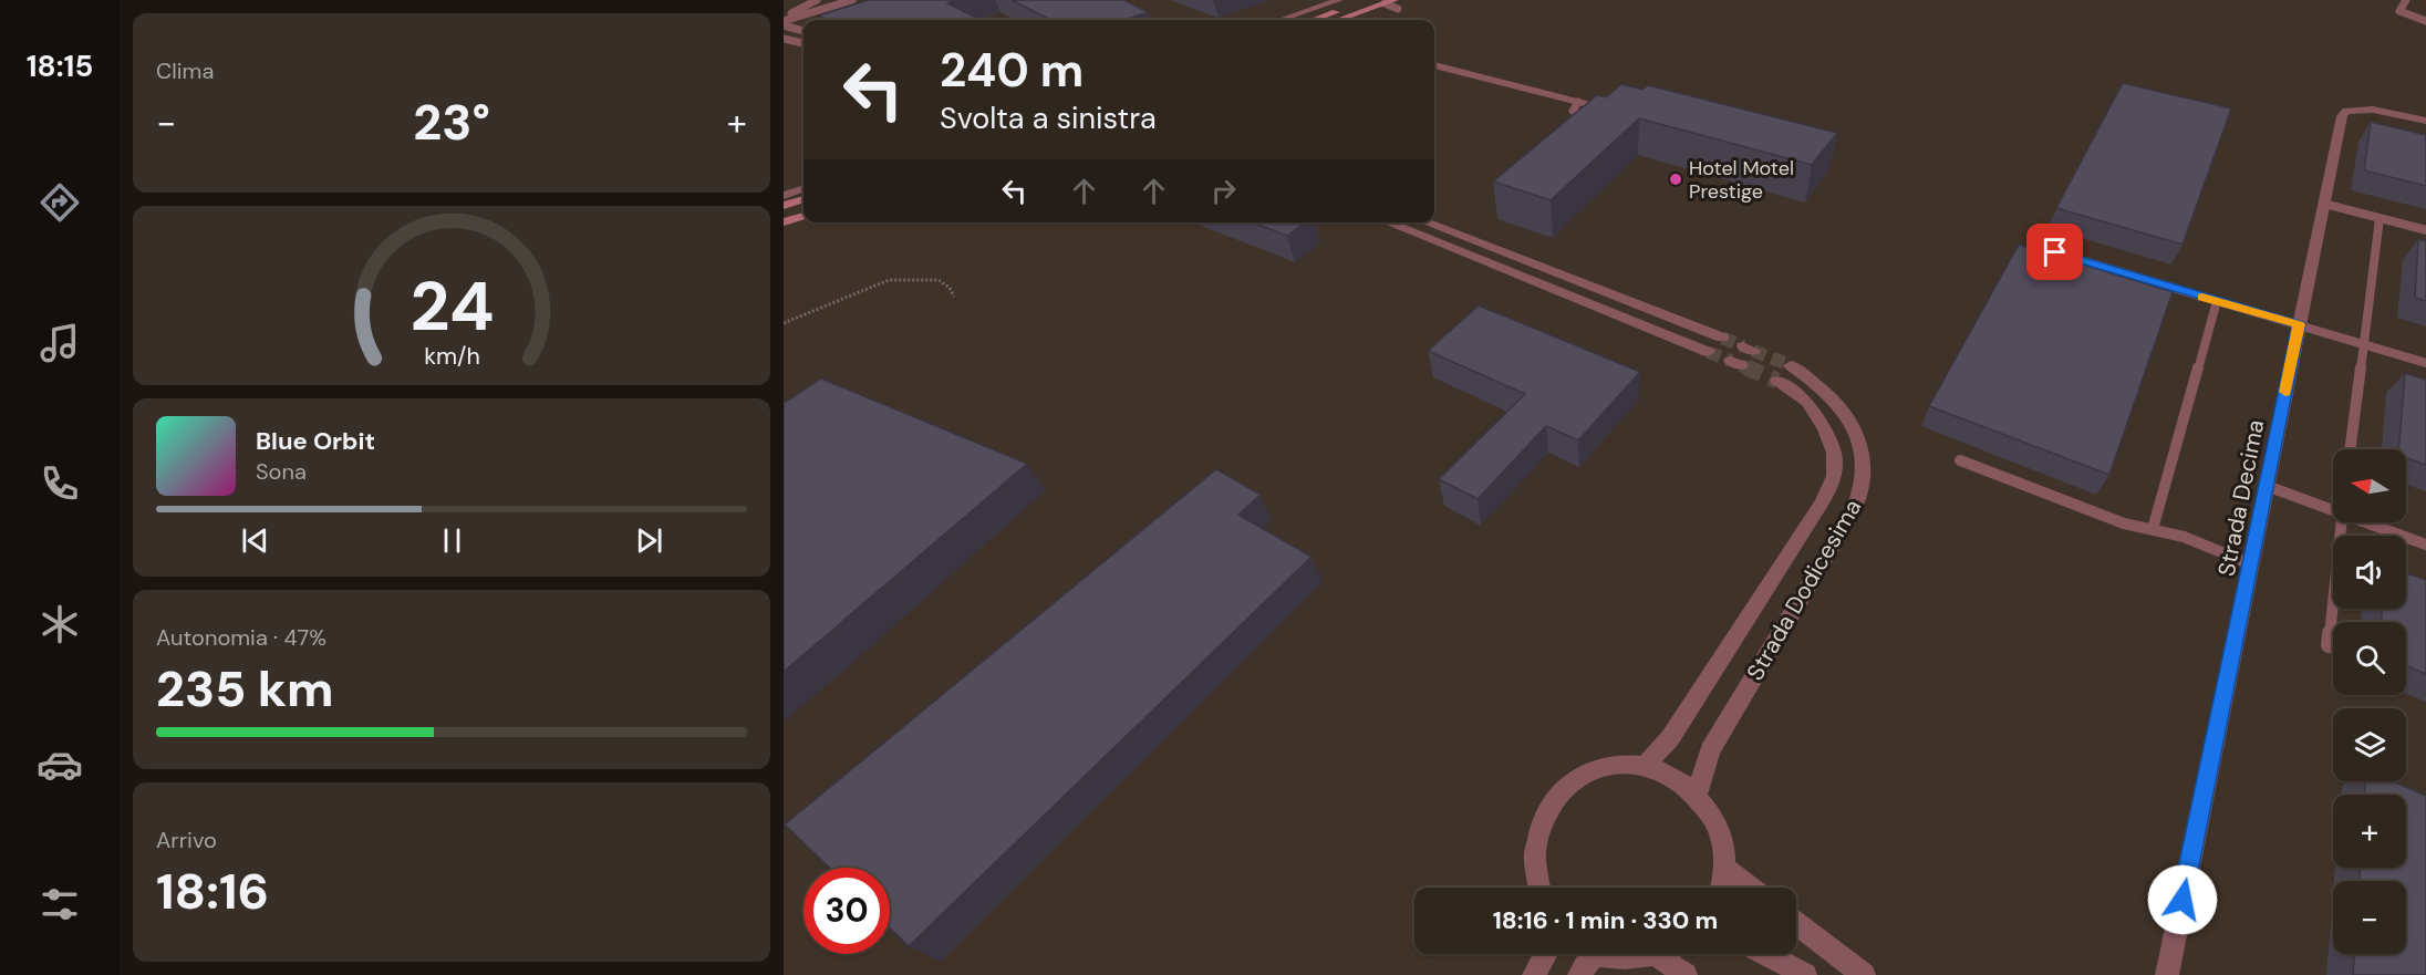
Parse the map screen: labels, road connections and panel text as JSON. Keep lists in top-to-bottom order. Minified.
{"streets":{"street":["Strada Decima","Strada Dodicesima"]},"places":["Hotel Motel Prestige"],"north":"left","page":{"tabs":"18:15","tile":["Clima",["Autonomia · 47%","235 km"],["Arrivo","18:16"]],"turn":["240 m","Svolta a sinistra"],"heat":["−","23°","+"],"song":["Blue Orbit","Sona"],"map_buttons":["+","−"],"limit":"30","trip":"18:16 · 1 min · 330 m","gauge":["24","km/h"]}}
